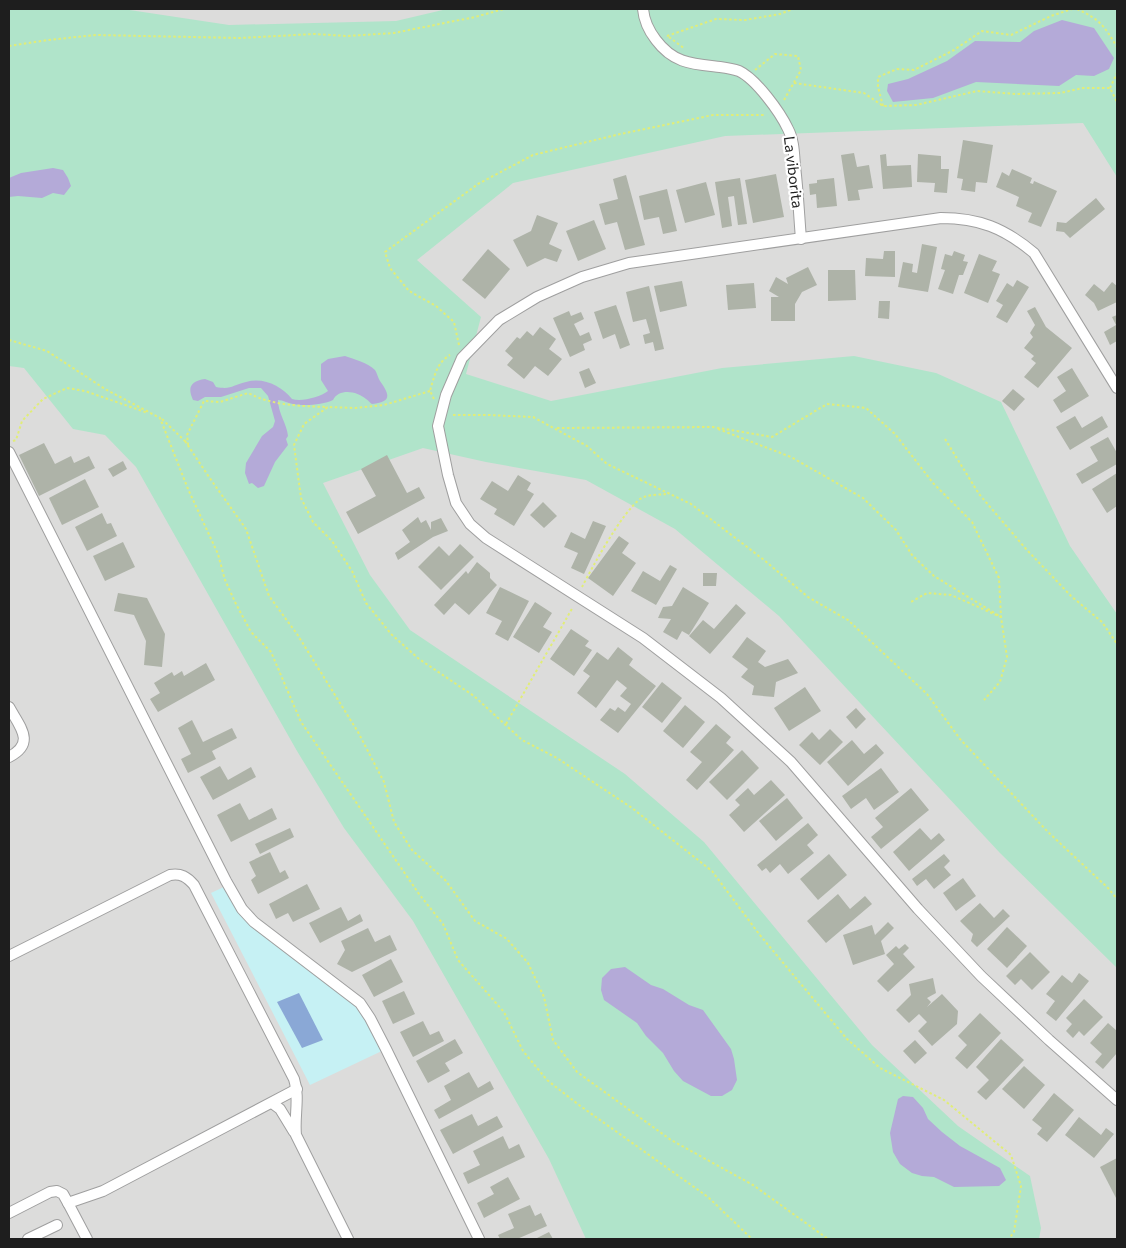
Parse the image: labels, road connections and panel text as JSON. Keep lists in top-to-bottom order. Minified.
{"streets":{"street":["La viborita"]}}
